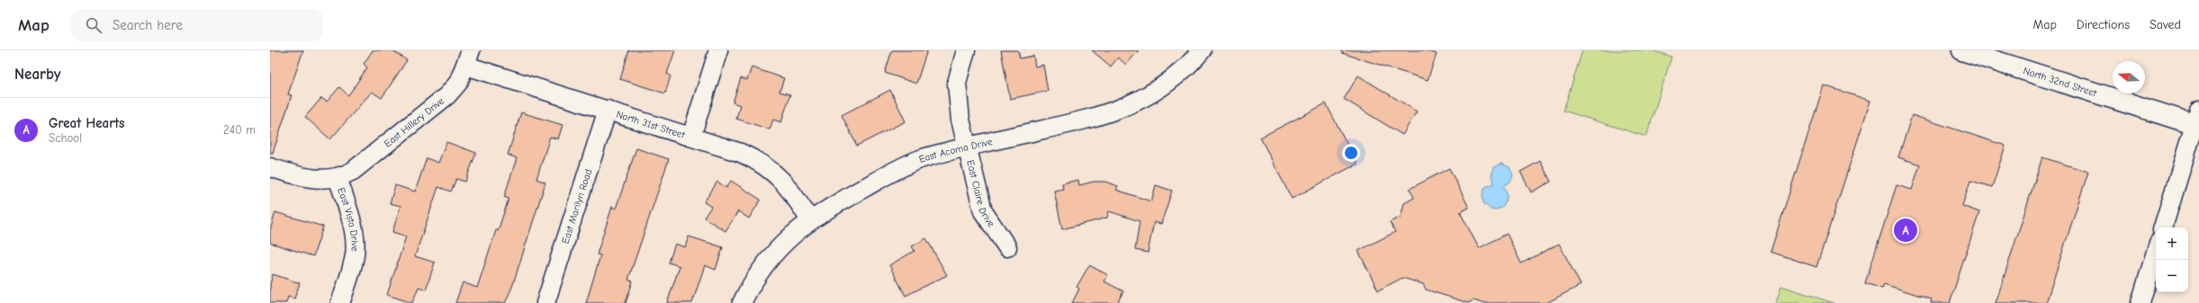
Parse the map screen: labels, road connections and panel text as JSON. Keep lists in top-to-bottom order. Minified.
{"streets":{"main road":["North 32nd Street"],"street":["East Hillery Drive","North 31st Street","East Acoma Drive","East Claire Drive","East Marilyn Road","East Vista Drive"]},"crossings":[["East Hillery Drive","North 31st Street"],["East Hillery Drive","East Vista Drive"],["North 31st Street","East Acoma Drive"],["North 31st Street","East Marilyn Road"],["East Acoma Drive","East Claire Drive"]],"north":"left","page":{"header":"Map","search":"Search here","nav":["Map","Directions","Saved"],"heading":"Nearby","list":[{"mark":"A","name":"Great Hearts","note":"School","value":"240 m"}],"pins":"A","map_buttons":["+","−"]}}
